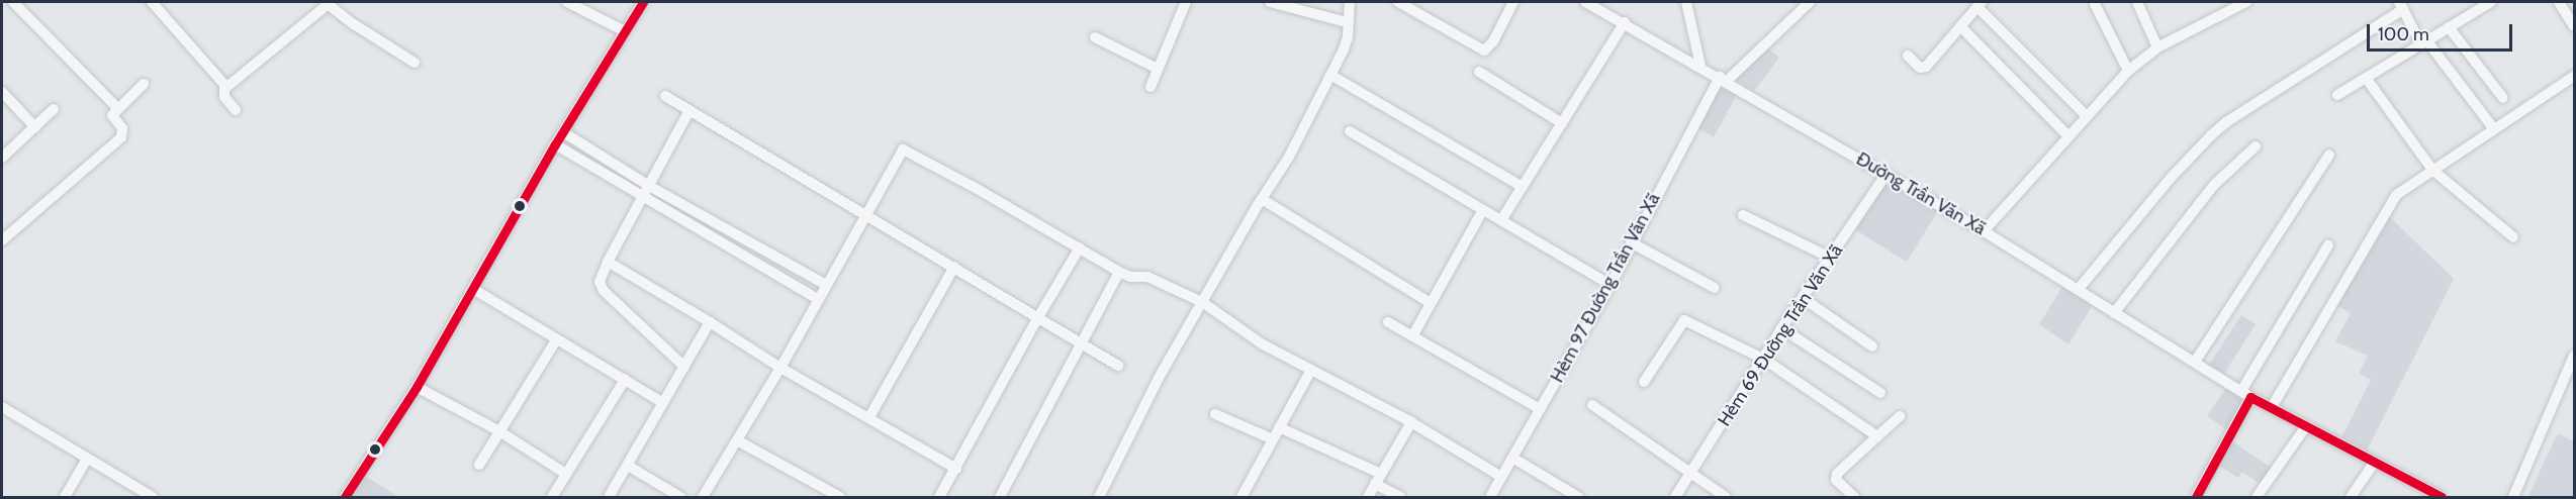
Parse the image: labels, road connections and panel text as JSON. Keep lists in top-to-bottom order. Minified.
{"streets":{"street":["Đường Trần Văn Xã","Hẻm 97 Đường Trần Văn Xã","Hẻm 69 Đường Trần Văn Xã"]},"crossings":[["Đường Trần Văn Xã","Hẻm 97 Đường Trần Văn Xã"],["Đường Trần Văn Xã","Hẻm 69 Đường Trần Văn Xã"]],"scale_bar":"100 m"}
